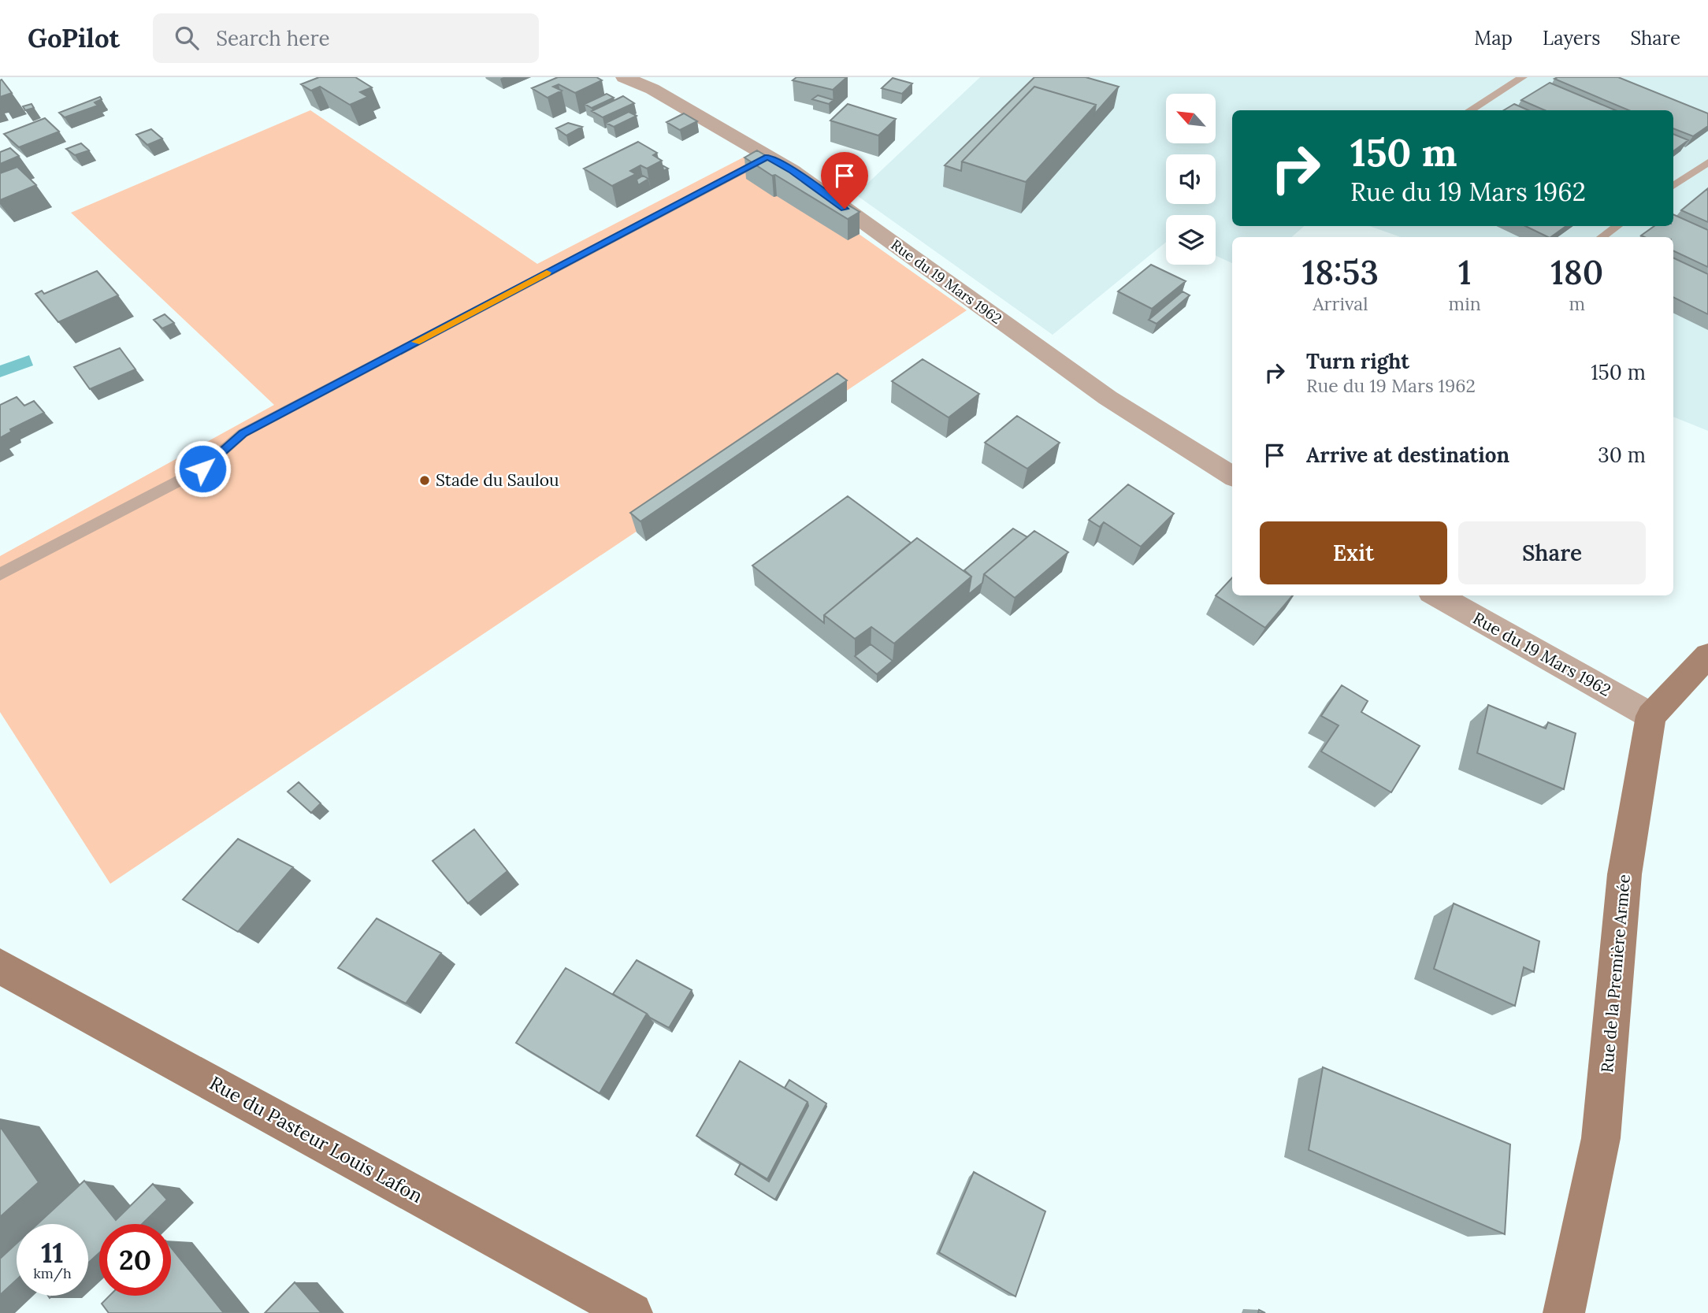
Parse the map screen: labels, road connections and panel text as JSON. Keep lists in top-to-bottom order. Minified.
{"streets":{"street":["Rue du 19 Mars 1962","Rue de la Première Armée","Rue du Pasteur Louis Lafon"]},"crossings":[["Rue du 19 Mars 1962","Rue de la Première Armée"]],"places":["Stade du Saulou"],"north":"top left","page":{"header":"GoPilot","search":"Search here","nav":["Map","Layers","Share"],"turn":["150 m","Rue du 19 Mars 1962"],"eta":["18:53","Arrival","1","min","180","m"],"list":[{"name":"Turn right","note":"Rue du 19 Mars 1962","value":"150 m"},{"name":"Arrive at destination","value":"30 m"}],"buttons":["Exit","Share"],"speed":"11 km/h","limit":"20"}}
